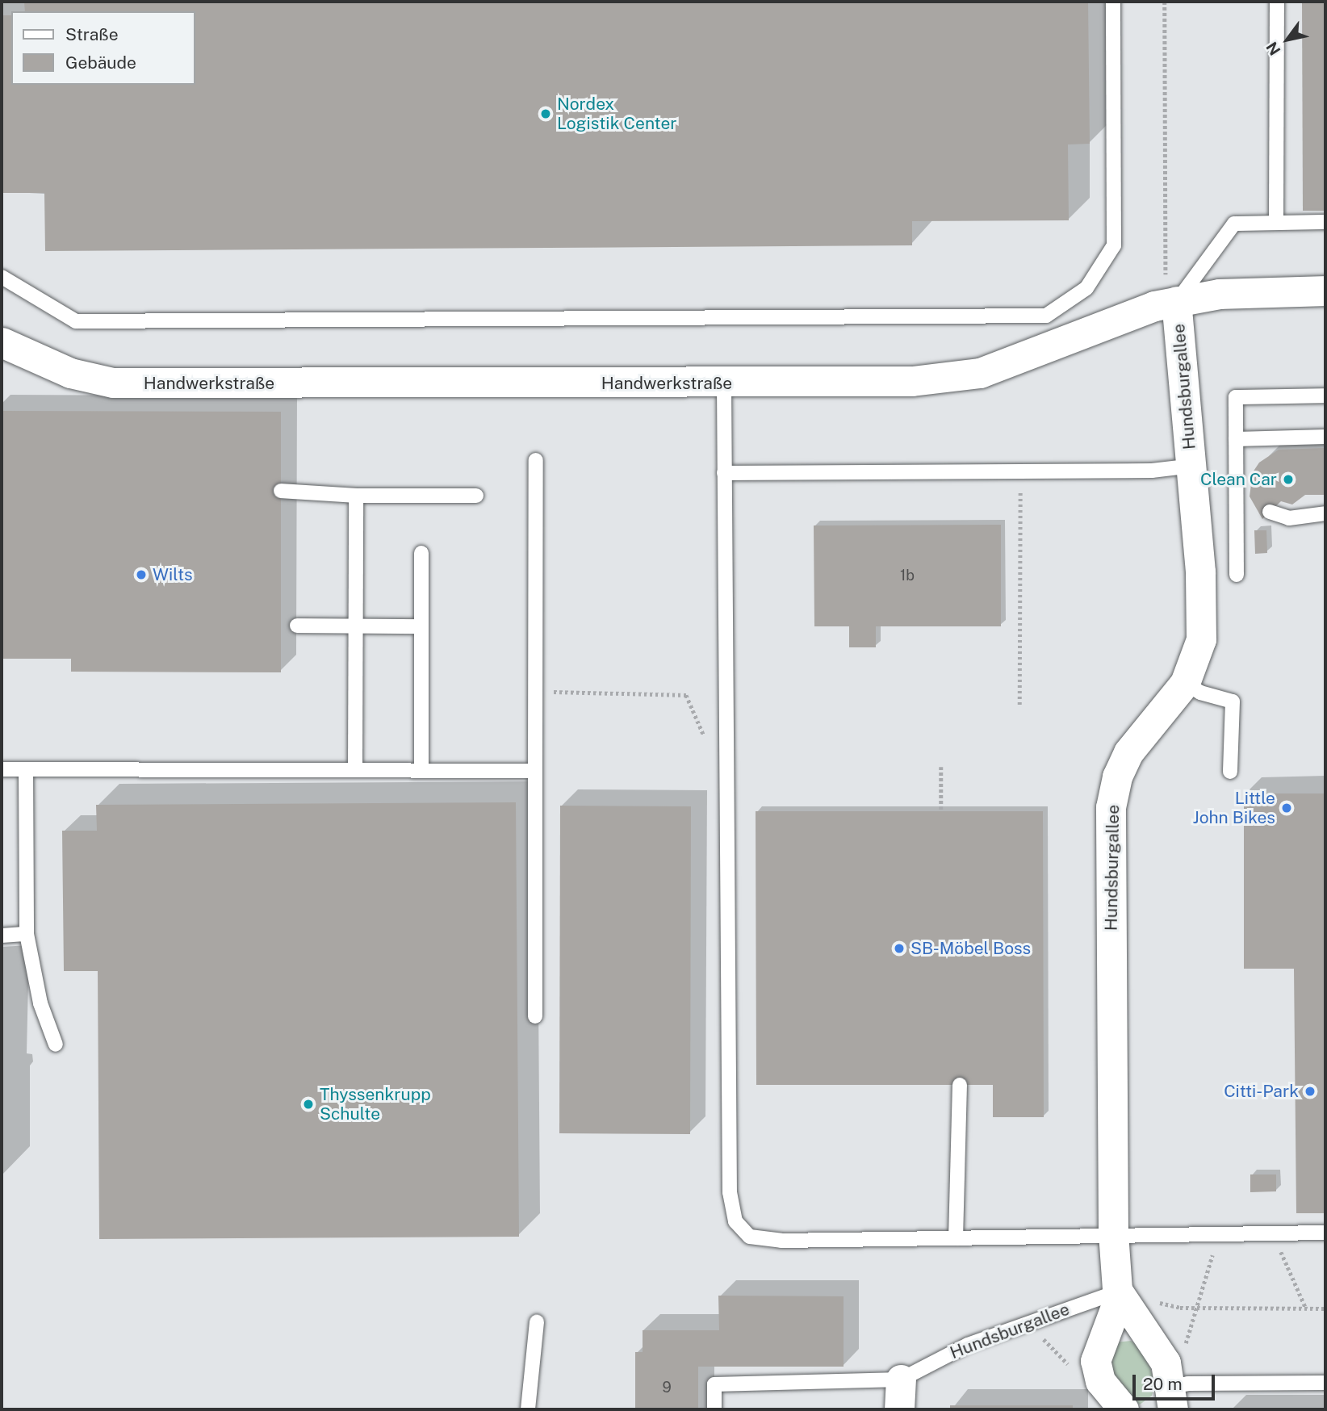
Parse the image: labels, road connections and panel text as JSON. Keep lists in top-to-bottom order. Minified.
{"streets":{"street":["Handwerkstraße","Hundsburgallee"]},"crossings":[["Handwerkstraße","Hundsburgallee"]],"places":["Nordex Logistik Center","Clean Car","Wilts","Little John Bikes","SB-Möbel Boss","Citti-Park","Thyssenkrupp Schulte"],"house_numbers":["1b","9"],"legend":["Straße","Gebäude"],"scale_bar":"20 m","north":"bottom left"}
